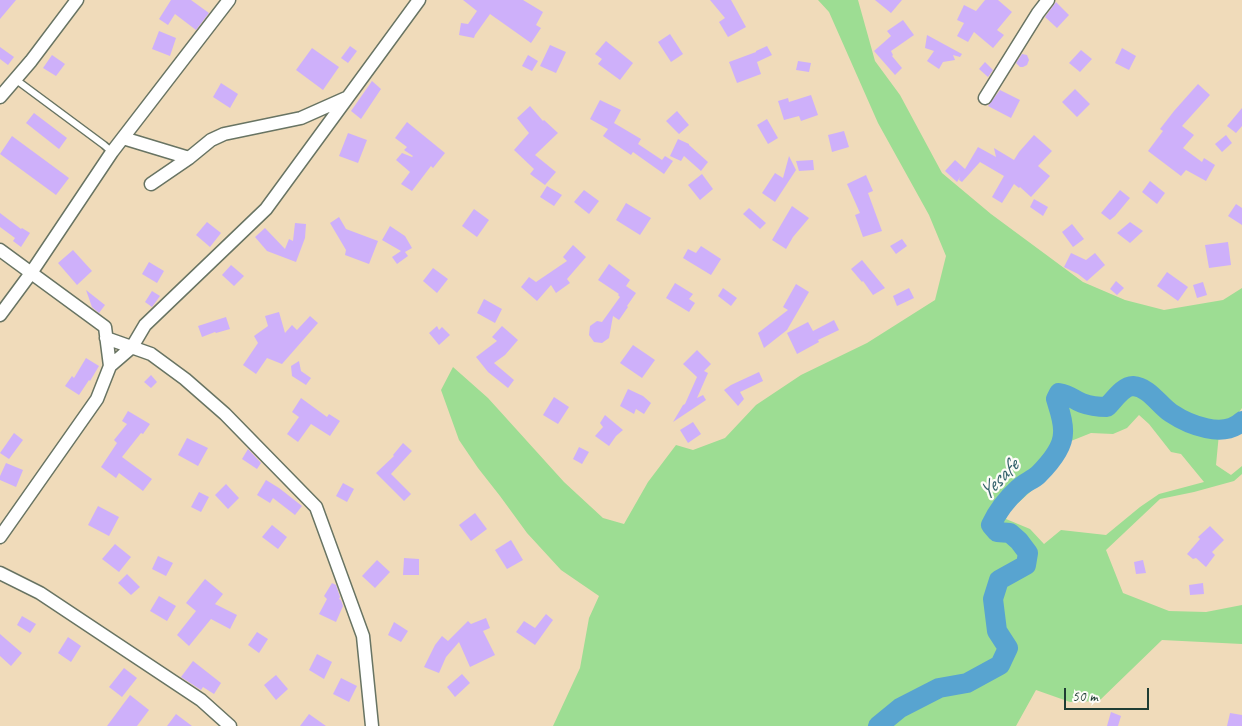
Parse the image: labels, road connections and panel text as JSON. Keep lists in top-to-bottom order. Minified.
{"water":["Yesafe"],"scale_bar":"50 m"}
